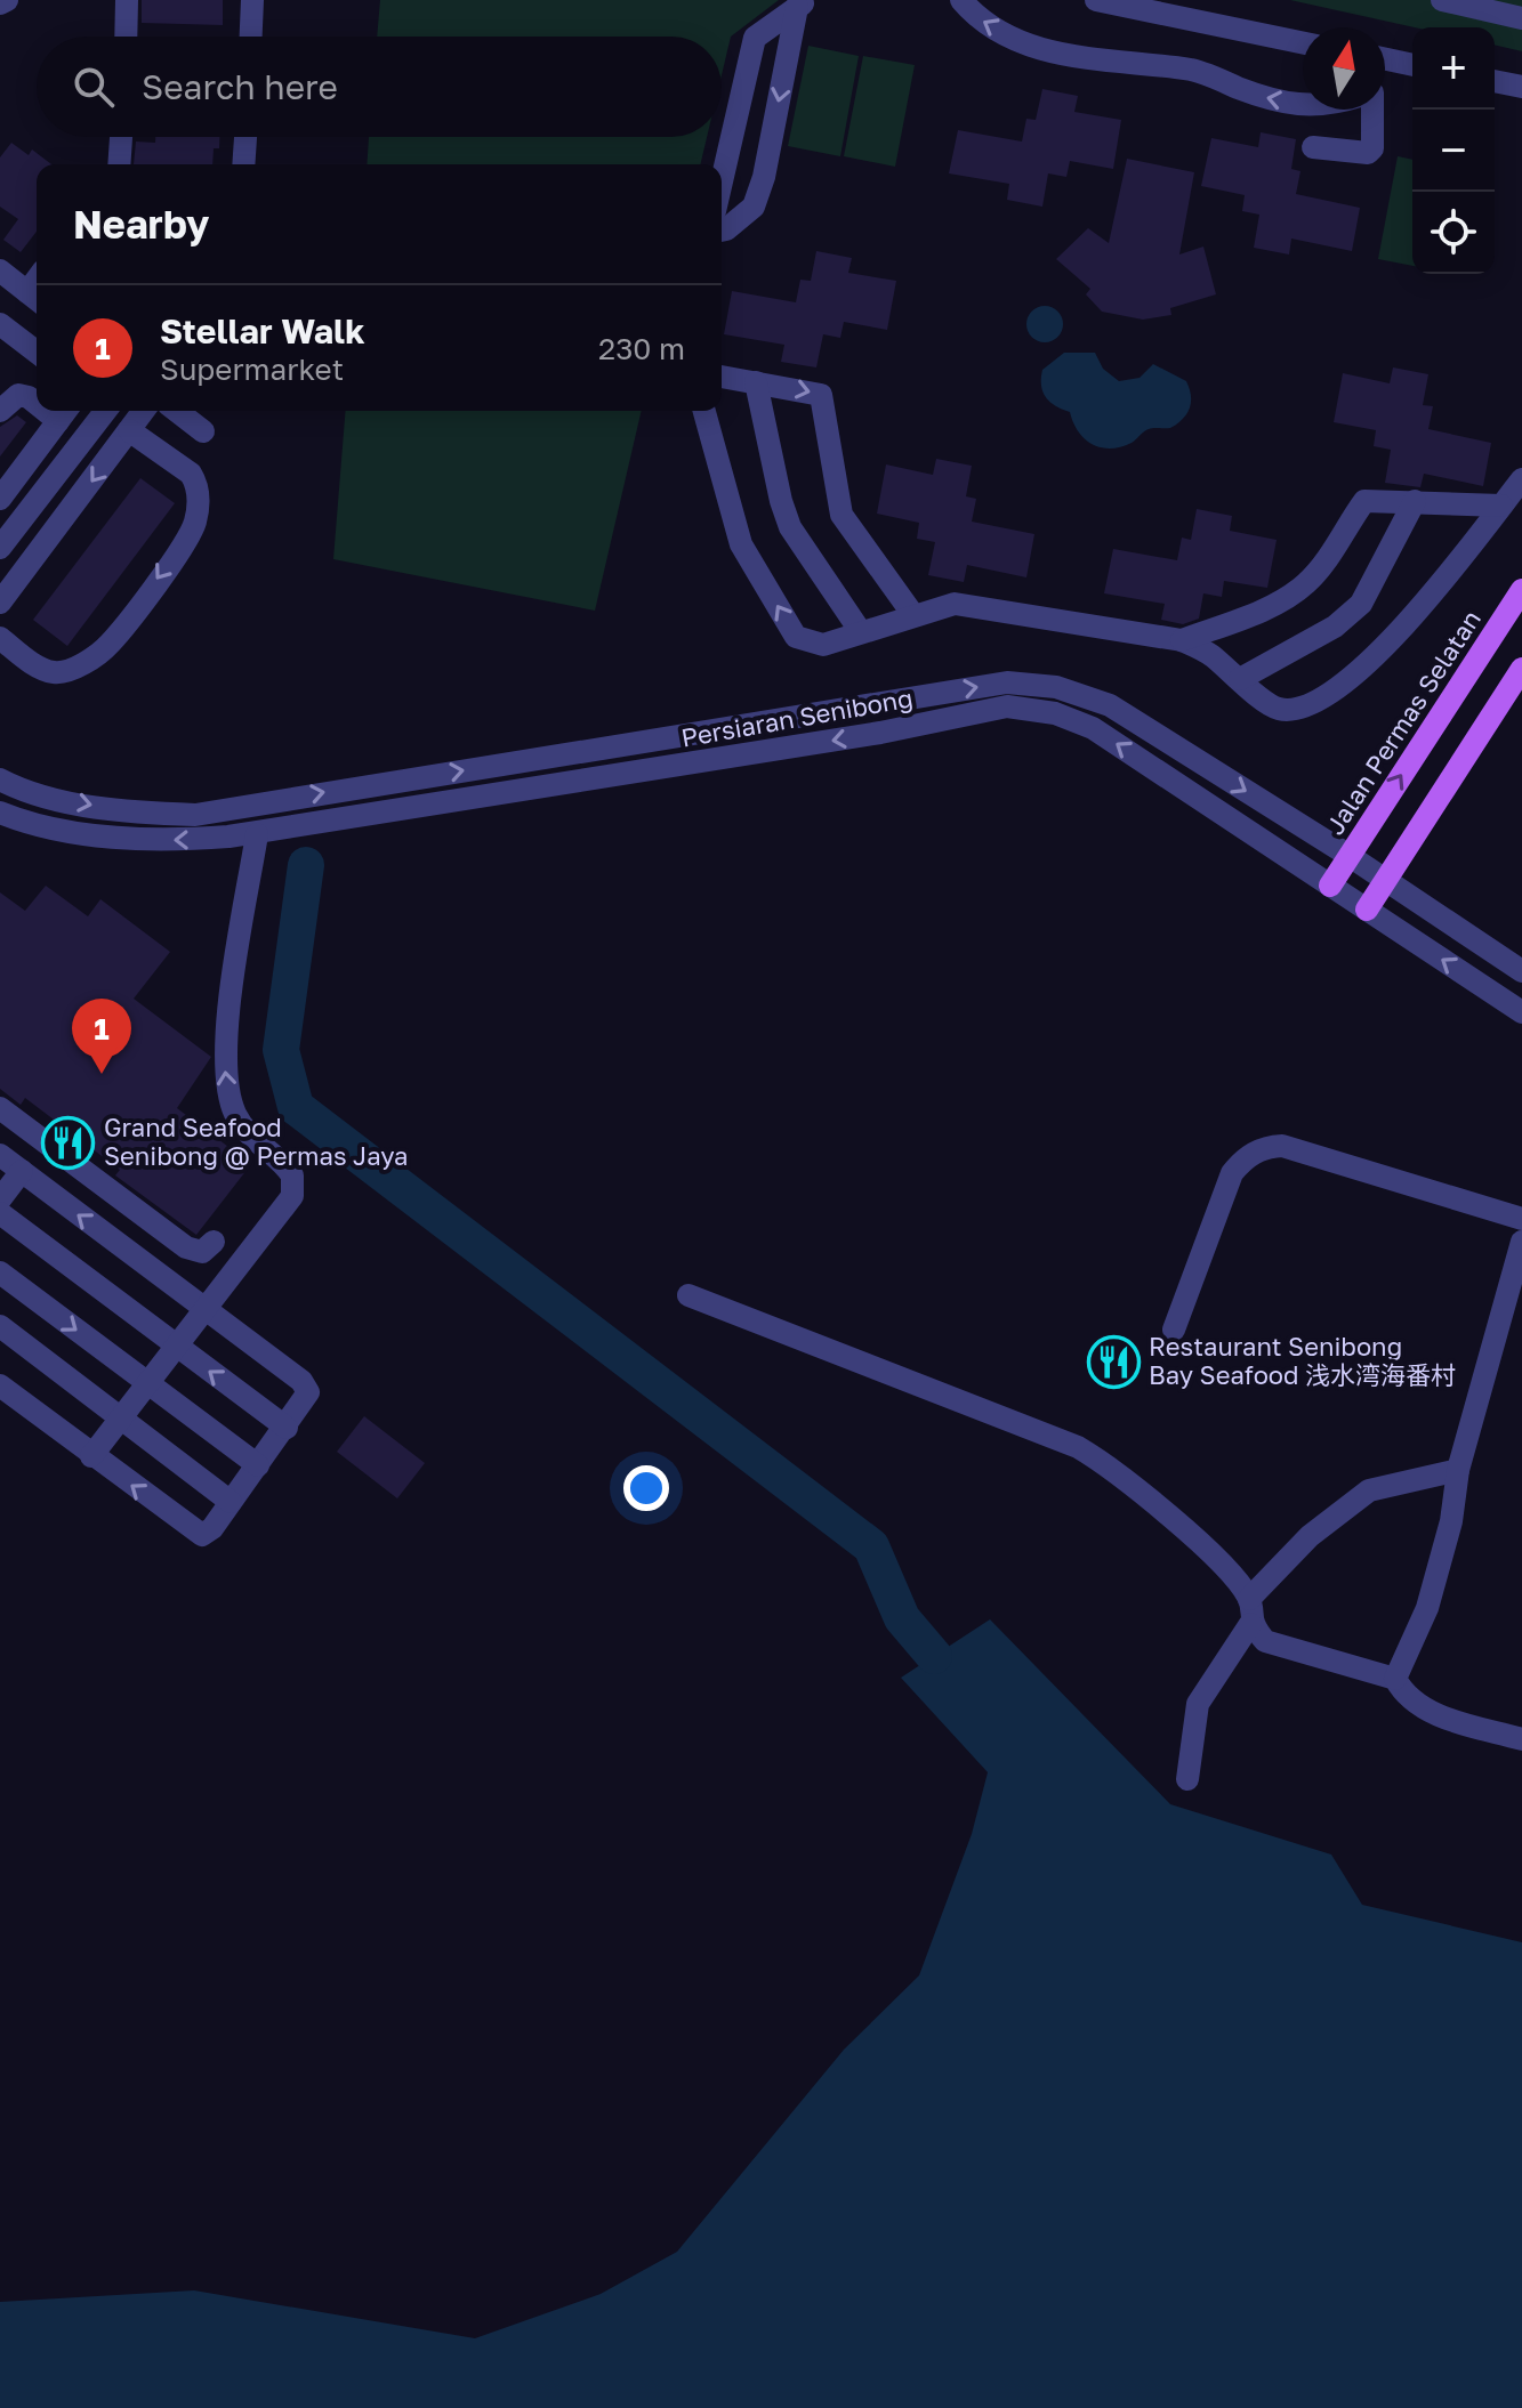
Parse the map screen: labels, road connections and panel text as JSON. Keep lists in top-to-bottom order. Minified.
{"streets":{"main road":["Jalan Permas Selatan"],"street":["Persiaran Senibong"]},"crossings":[["Persiaran Senibong","Jalan Permas Selatan"]],"places":{"restaurant":["Grand Seafood Senibong @ Permas Jaya","Restaurant Senibong Bay Seafood 浅水湾海番村"]},"north":"top","page":{"map_buttons":["+","−"],"search":"Search here","heading":"Nearby","list":[{"mark":"1","name":"Stellar Walk","note":"Supermarket","value":"230 m"}],"pins":"1"}}
